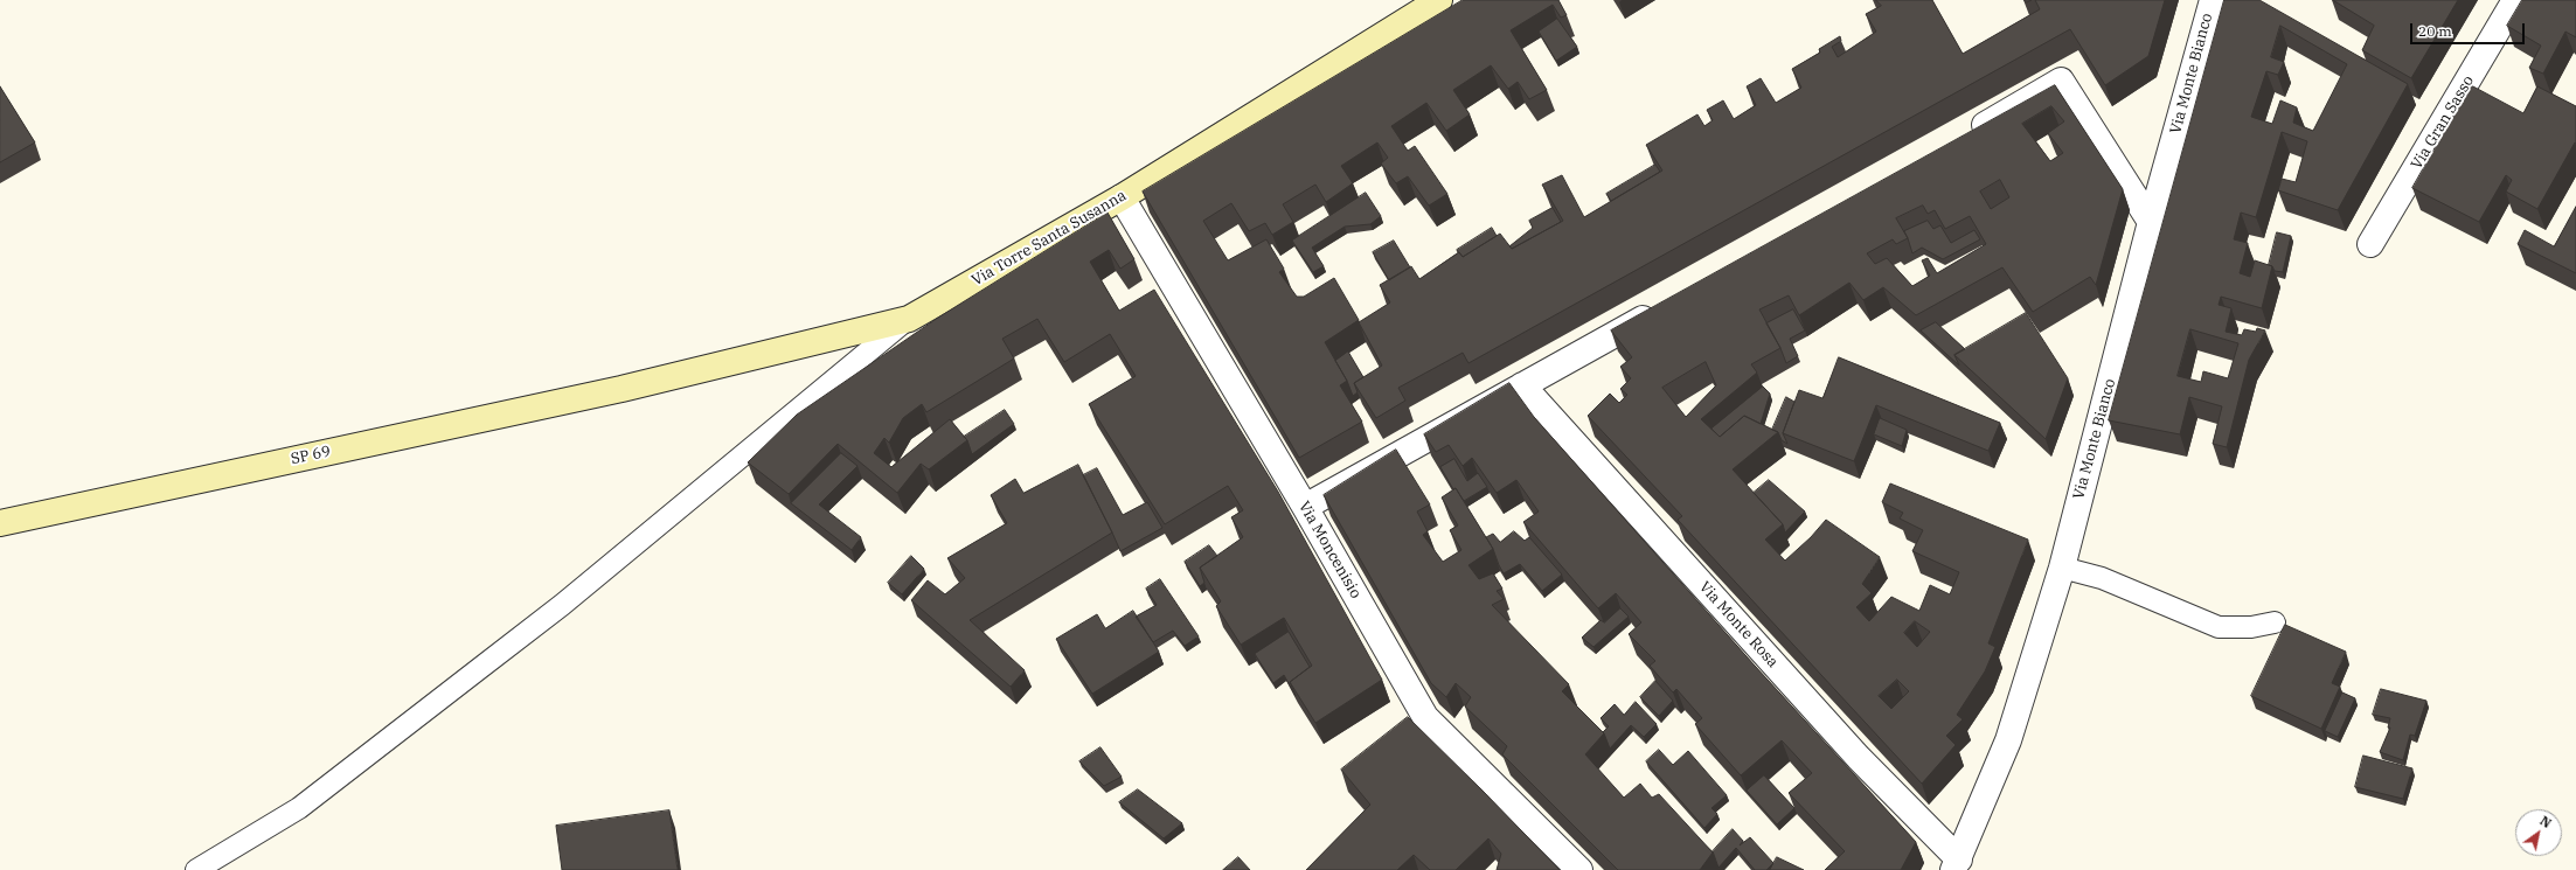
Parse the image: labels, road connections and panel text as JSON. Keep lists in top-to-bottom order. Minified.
{"streets":{"main road":["Via Torre Santa Susanna","SP 69"],"street":["Via Monte Bianco","Via Gran Sasso","Via Moncenisio","Via Monte Rosa"]},"crossings":[["Via Monte Bianco","Via Monte Rosa"],["Via Torre Santa Susanna","SP 69"],["Via Torre Santa Susanna","Via Moncenisio"]],"scale_bar":"20 m","north":"top right"}
